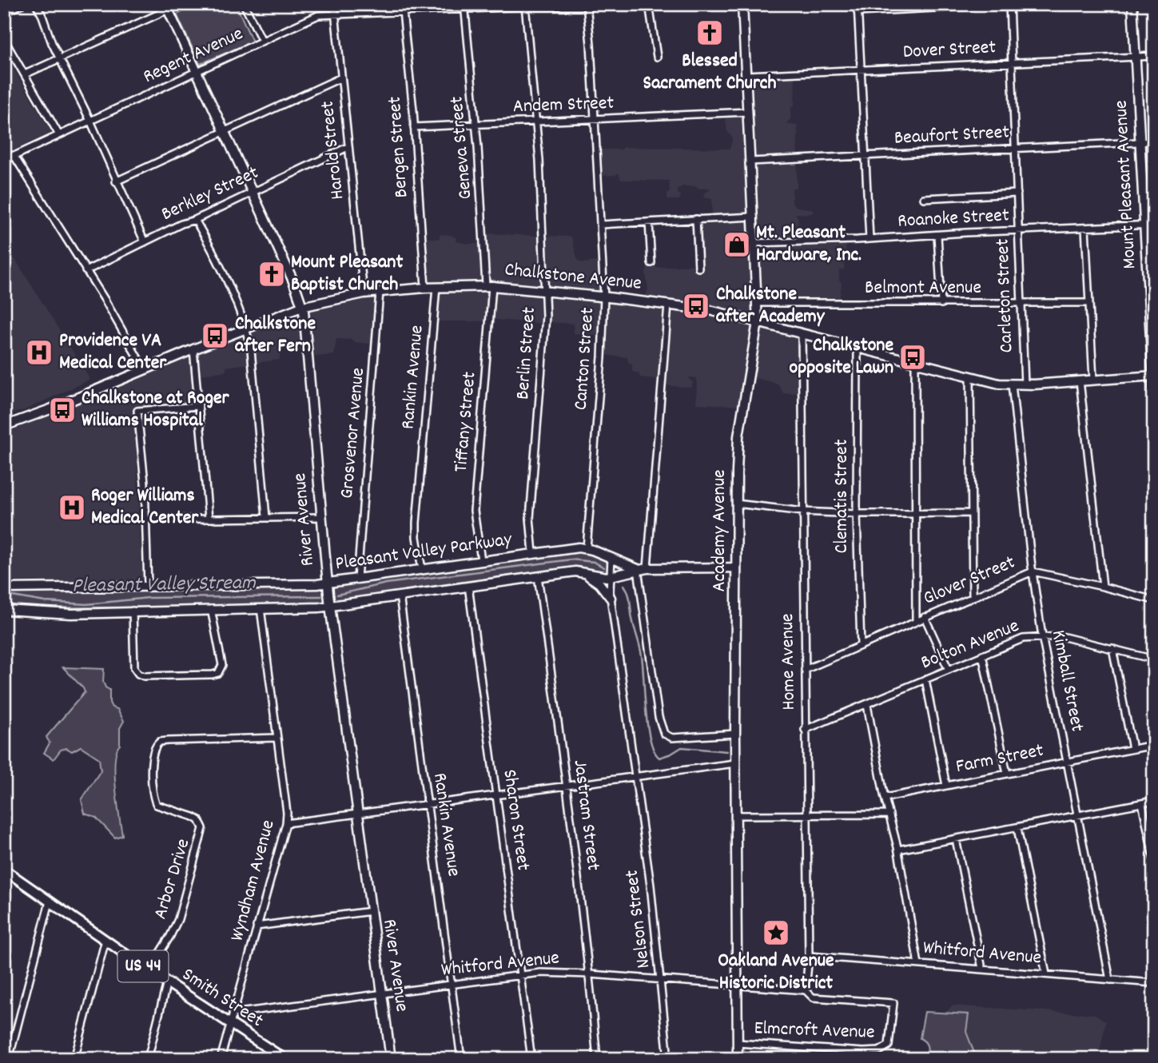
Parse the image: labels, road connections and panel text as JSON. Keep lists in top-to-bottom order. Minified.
{"streets":{"main road":["US 44","Smith Street"],"street":["Dover Street","Regent Avenue","Andem Street","Beaufort Street","Bergen Street","Geneva Street","Harold Street","Mount Pleasant Avenue","Berkley Street","Roanoke Street","Chalkstone Avenue","Belmont Avenue","Carleton Street","Berlin Street","Canton Street","Rankin Avenue","Tiffany Street","Grosvenor Avenue","Clematis Street","River Avenue","Academy Avenue","Pleasant Valley Parkway","Glover Street","Bolton Avenue","Home Avenue","Kimball Street","Farm Street","Jastram Street","Sharon Street","Arbor Drive","Wyndham Avenue","Nelson Street","Whitford Avenue","Elmcroft Avenue"]},"crossings":[["Dover Street","Mount Pleasant Avenue"],["Dover Street","Carleton Street"],["Dover Street","Academy Avenue"],["Regent Avenue","Bergen Street"],["Regent Avenue","Geneva Street"],["Regent Avenue","Harold Street"],["Regent Avenue","Berlin Street"],["Regent Avenue","Canton Street"],["Regent Avenue","River Avenue"],["Andem Street","Bergen Street"],["Andem Street","Geneva Street"],["Andem Street","Berlin Street"],["Andem Street","Canton Street"],["Andem Street","Academy Avenue"],["Beaufort Street","Mount Pleasant Avenue"],["Beaufort Street","Carleton Street"],["Beaufort Street","Academy Avenue"],["Bergen Street","Chalkstone Avenue"],["Geneva Street","Chalkstone Avenue"],["Geneva Street","Tiffany Street"],["Harold Street","Berkley Street"],["Harold Street","Chalkstone Avenue"],["Mount Pleasant Avenue","Roanoke Street"],["Mount Pleasant Avenue","Chalkstone Avenue"],["Berkley Street","River Avenue"],["Roanoke Street","Carleton Street"],["Roanoke Street","Academy Avenue"],["Chalkstone Avenue","Carleton Street"],["Chalkstone Avenue","Berlin Street"],["Chalkstone Avenue","Canton Street"],["Chalkstone Avenue","Rankin Avenue"],["Chalkstone Avenue","Tiffany Street"],["Chalkstone Avenue","Grosvenor Avenue"],["Chalkstone Avenue","Clematis Street"],["Chalkstone Avenue","River Avenue"],["Chalkstone Avenue","Academy Avenue"],["Chalkstone Avenue","Home Avenue"],["Chalkstone Avenue","Kimball Street"],["Belmont Avenue","Carleton Street"],["Belmont Avenue","Academy Avenue"],["Berlin Street","Pleasant Valley Parkway"],["Canton Street","Pleasant Valley Parkway"],["Rankin Avenue","Pleasant Valley Parkway"],["Rankin Avenue","Whitford Avenue"],["Tiffany Street","Pleasant Valley Parkway"],["Grosvenor Avenue","Pleasant Valley Parkway"],["Clematis Street","Glover Street"],["River Avenue","Pleasant Valley Parkway"],["River Avenue","Whitford Avenue"],["Academy Avenue","Whitford Avenue"],["Academy Avenue","Elmcroft Avenue"],["Pleasant Valley Parkway","Jastram Street"],["Pleasant Valley Parkway","Sharon Street"],["Pleasant Valley Parkway","Wyndham Avenue"],["Glover Street","Home Avenue"],["Glover Street","Kimball Street"],["Bolton Avenue","Home Avenue"],["Bolton Avenue","Kimball Street"],["Home Avenue","Whitford Avenue"],["Home Avenue","Elmcroft Avenue"],["Kimball Street","Farm Street"],["Kimball Street","Whitford Avenue"],["Jastram Street","Whitford Avenue"],["Sharon Street","Whitford Avenue"],["Arbor Drive","Wyndham Avenue"],["Arbor Drive","Smith Street"],["Wyndham Avenue","Whitford Avenue"],["Wyndham Avenue","Smith Street"],["Nelson Street","Whitford Avenue"],["Whitford Avenue","Smith Street"],["Whitford Avenue","Elmcroft Avenue"]],"water":["Pleasant Valley Stream"],"places":{"church":["Blessed Sacrament Church","Mount Pleasant Baptist Church"],"shop":["Mt. Pleasant Hardware, Inc."],"bus stop":["Chalkstone after Academy","Chalkstone after Fern","Chalkstone opposite Lawn","Chalkstone at Roger Williams Hospital"],"hospital":["Providence VA Medical Center","Roger Williams Medical Center"],"place":["Oakland Avenue Historic District"]}}
